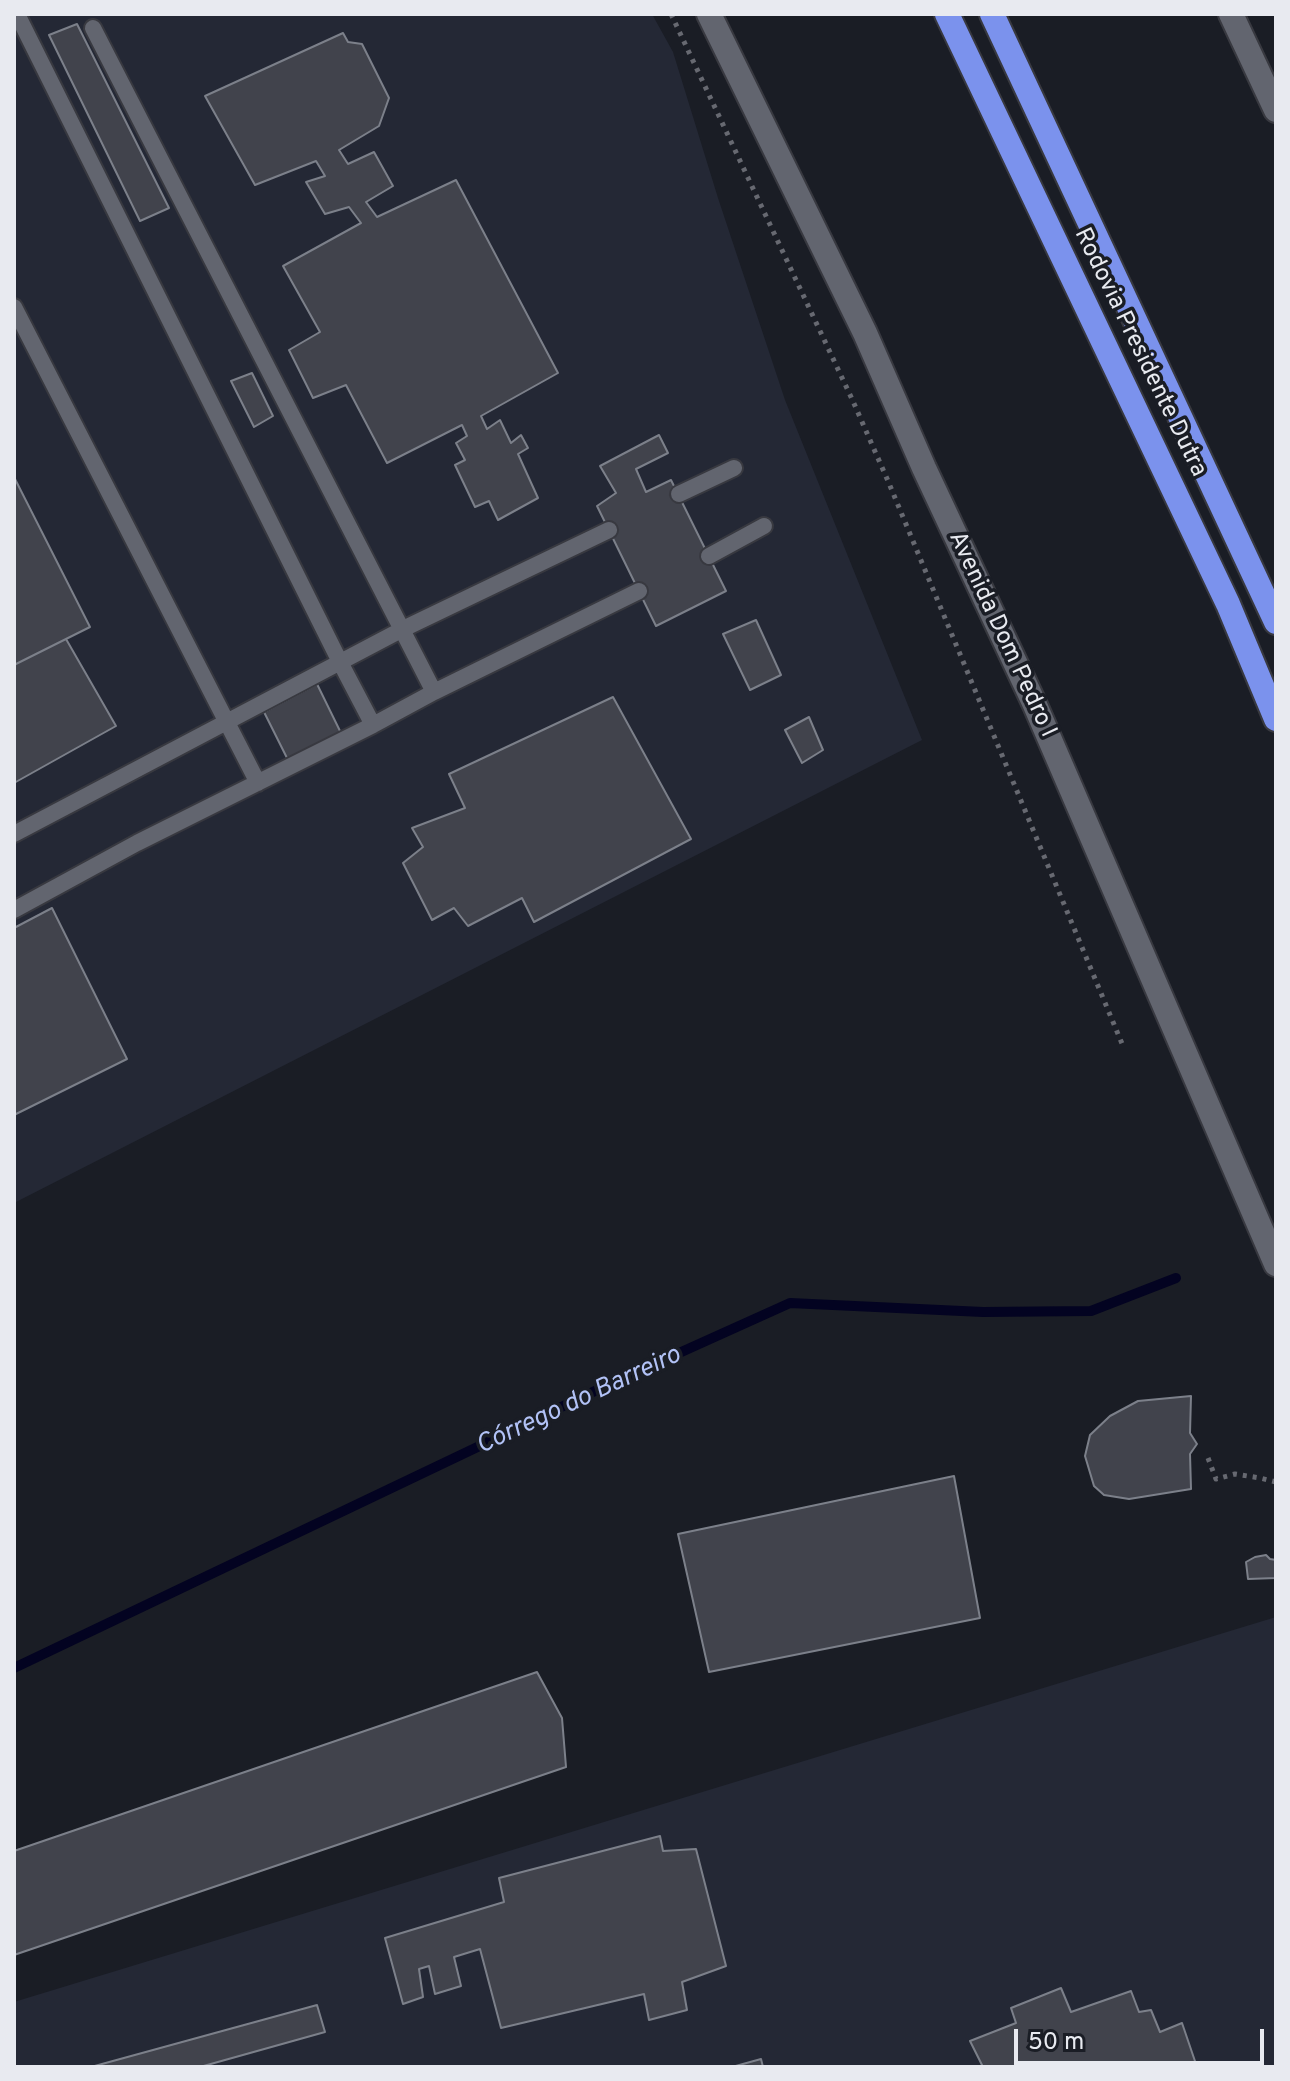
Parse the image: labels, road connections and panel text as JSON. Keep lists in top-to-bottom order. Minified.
{"streets":{"highway":["Rodovia Presidente Dutra"],"main road":["Avenida Dom Pedro I"]},"water":["Córrego do Barreiro"],"scale_bar":"50 m"}
